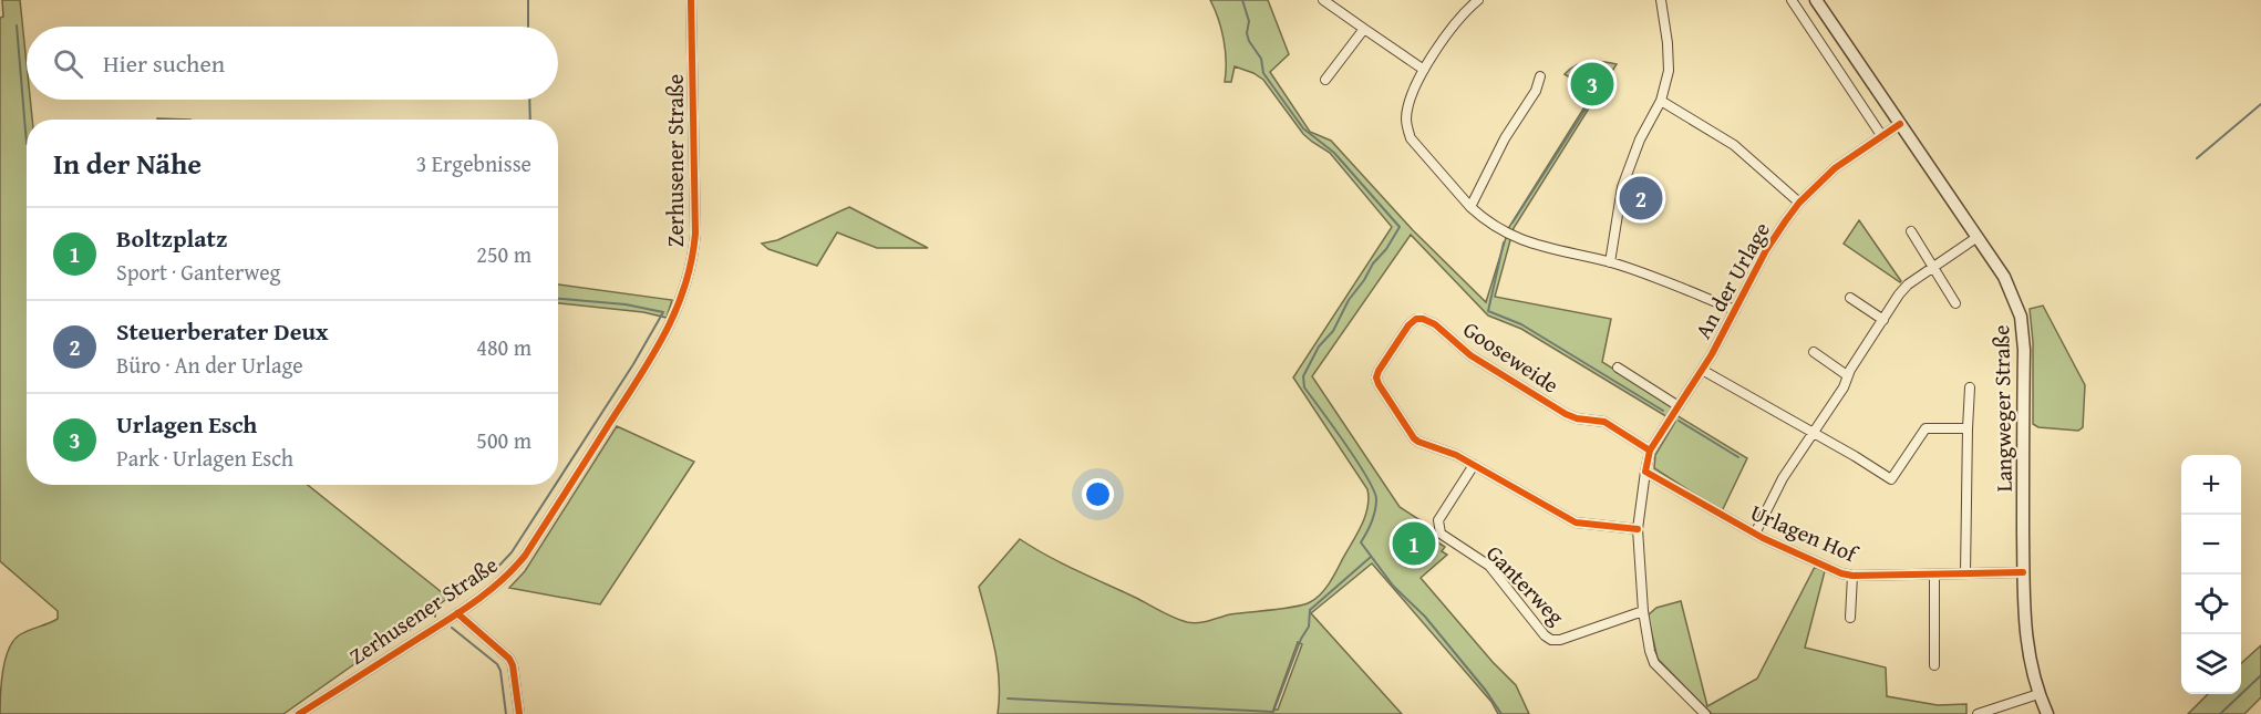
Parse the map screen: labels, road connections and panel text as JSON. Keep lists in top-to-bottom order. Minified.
{"streets":{"street":["Zerhusener Straße","An der Urlage","Gooseweide","Langweger Straße","Urlagen Hof","Ganterweg"]},"crossings":[["An der Urlage","Gooseweide"],["An der Urlage","Langweger Straße"],["Gooseweide","Ganterweg"],["Langweger Straße","Urlagen Hof"]],"page":{"search":"Hier suchen","pins":["3","2","1"],"heading":["In der Nähe","3 Ergebnisse"],"list":[{"mark":"1","name":"Boltzplatz","note":"Sport · Ganterweg","value":"250 m"},{"mark":"2","name":"Steuerberater Deux","note":"Büro · An der Urlage","value":"480 m"},{"mark":"3","name":"Urlagen Esch","note":"Park · Urlagen Esch","value":"500 m"}],"map_buttons":["+","−"]}}
